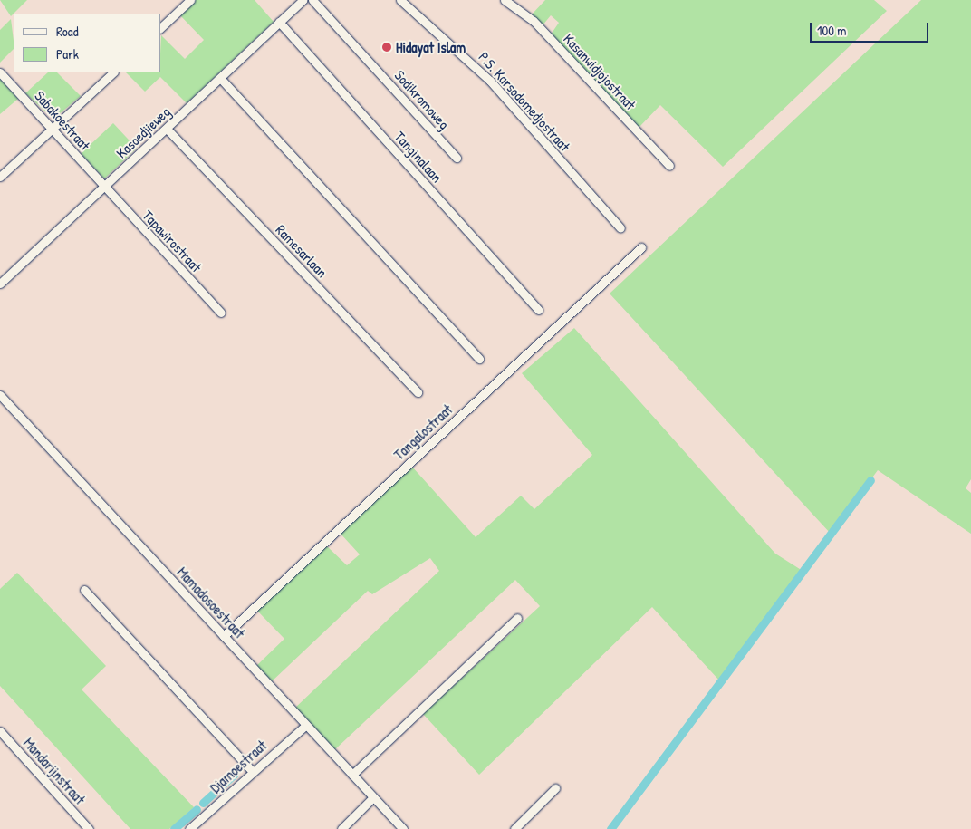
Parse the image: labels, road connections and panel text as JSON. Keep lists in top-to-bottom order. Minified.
{"streets":{"street":["Kasanwidjojostraat","Sodikromoweg","P.S. Karsodomedjostraat","Sabakoestraat","Kasoedjieweg","Tanginalaan","Tapawirostraat","Ramesarlaan","Tangalostraat","Mamadosoestraat","Djamoestraat","Mandarijnstraat"]},"crossings":[["Sabakoestraat","Kasoedjieweg"],["Sabakoestraat","Tapawirostraat"],["Kasoedjieweg","Tanginalaan"],["Kasoedjieweg","Tapawirostraat"],["Kasoedjieweg","Ramesarlaan"],["Tangalostraat","Mamadosoestraat"],["Mamadosoestraat","Djamoestraat"]],"places":["Hidayat Islam"],"legend":["Road","Park"],"scale_bar":"100 m"}
